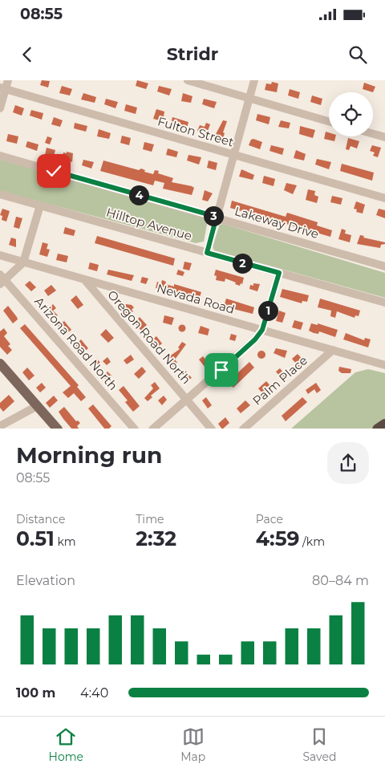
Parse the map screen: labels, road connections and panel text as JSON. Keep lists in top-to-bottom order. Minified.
{"streets":{"street":["Fulton Street","Lakeway Drive","Hilltop Avenue","Nevada Road","Oregon Road North","Arizona Road North","Palm Place"]},"crossings":[["Nevada Road","Oregon Road North"],["Nevada Road","Palm Place"]],"page":{"status":"08:55","header":"Stridr","pins":["4","3","2","1"],"heading":["Morning run","08:55"],"stats":[["Distance","0.51 km"],["Time","2:32"],["Pace","4:59 /km"]],"chart":["Elevation","80–84 m"],"list":[{"name":"100 m","note":"4:40"}],"tabs":["Home","Map","Saved"]}}
